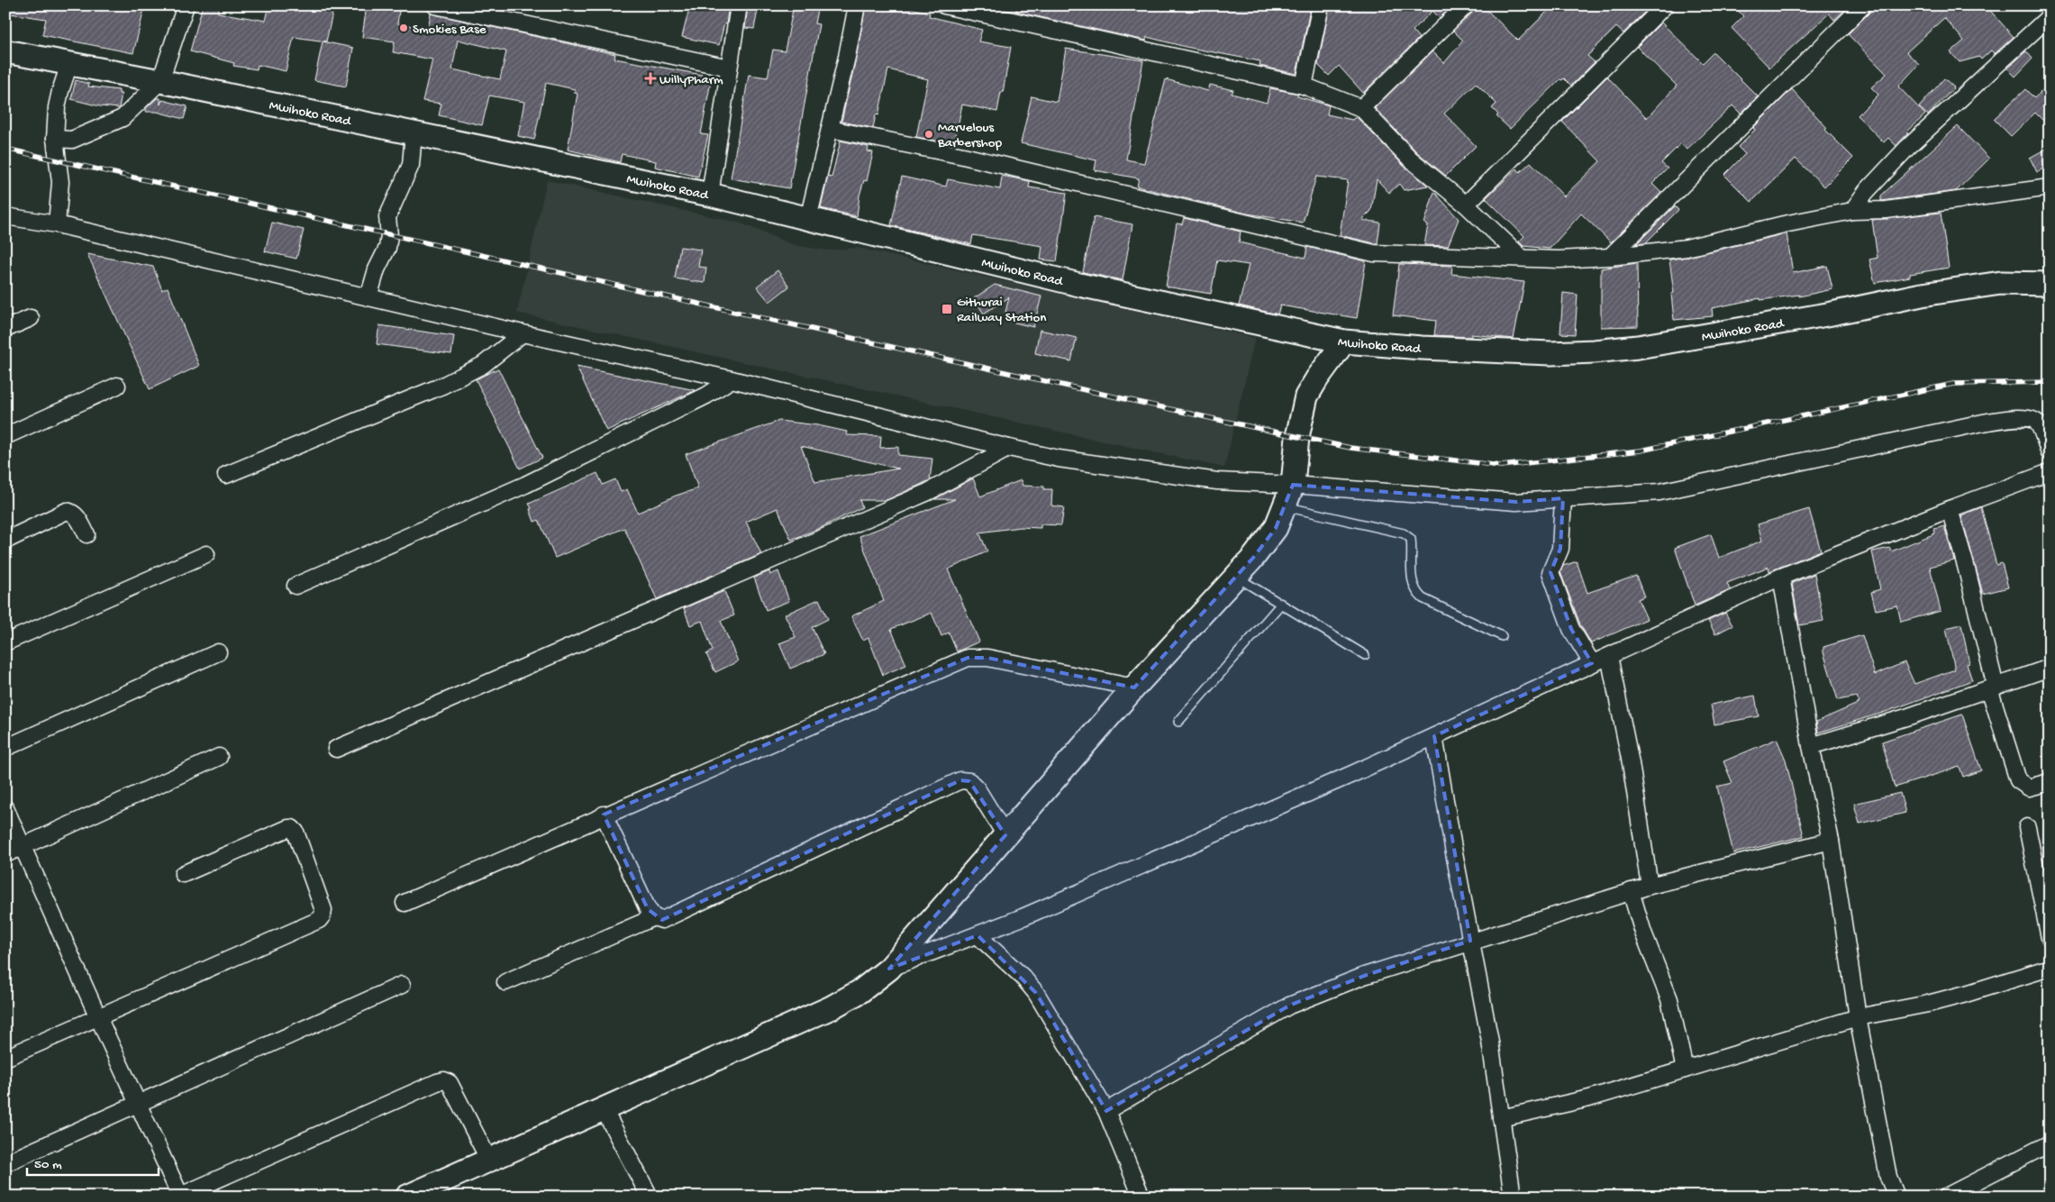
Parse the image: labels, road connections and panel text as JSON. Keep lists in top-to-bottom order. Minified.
{"streets":{"street":["Mwihoko Road"]},"places":{"other":["Smokies Base","Marvelous Barbershop"],"health":["WillyPharm"],"transit":["Githurai Railway Station"]},"scale_bar":"50 m"}
